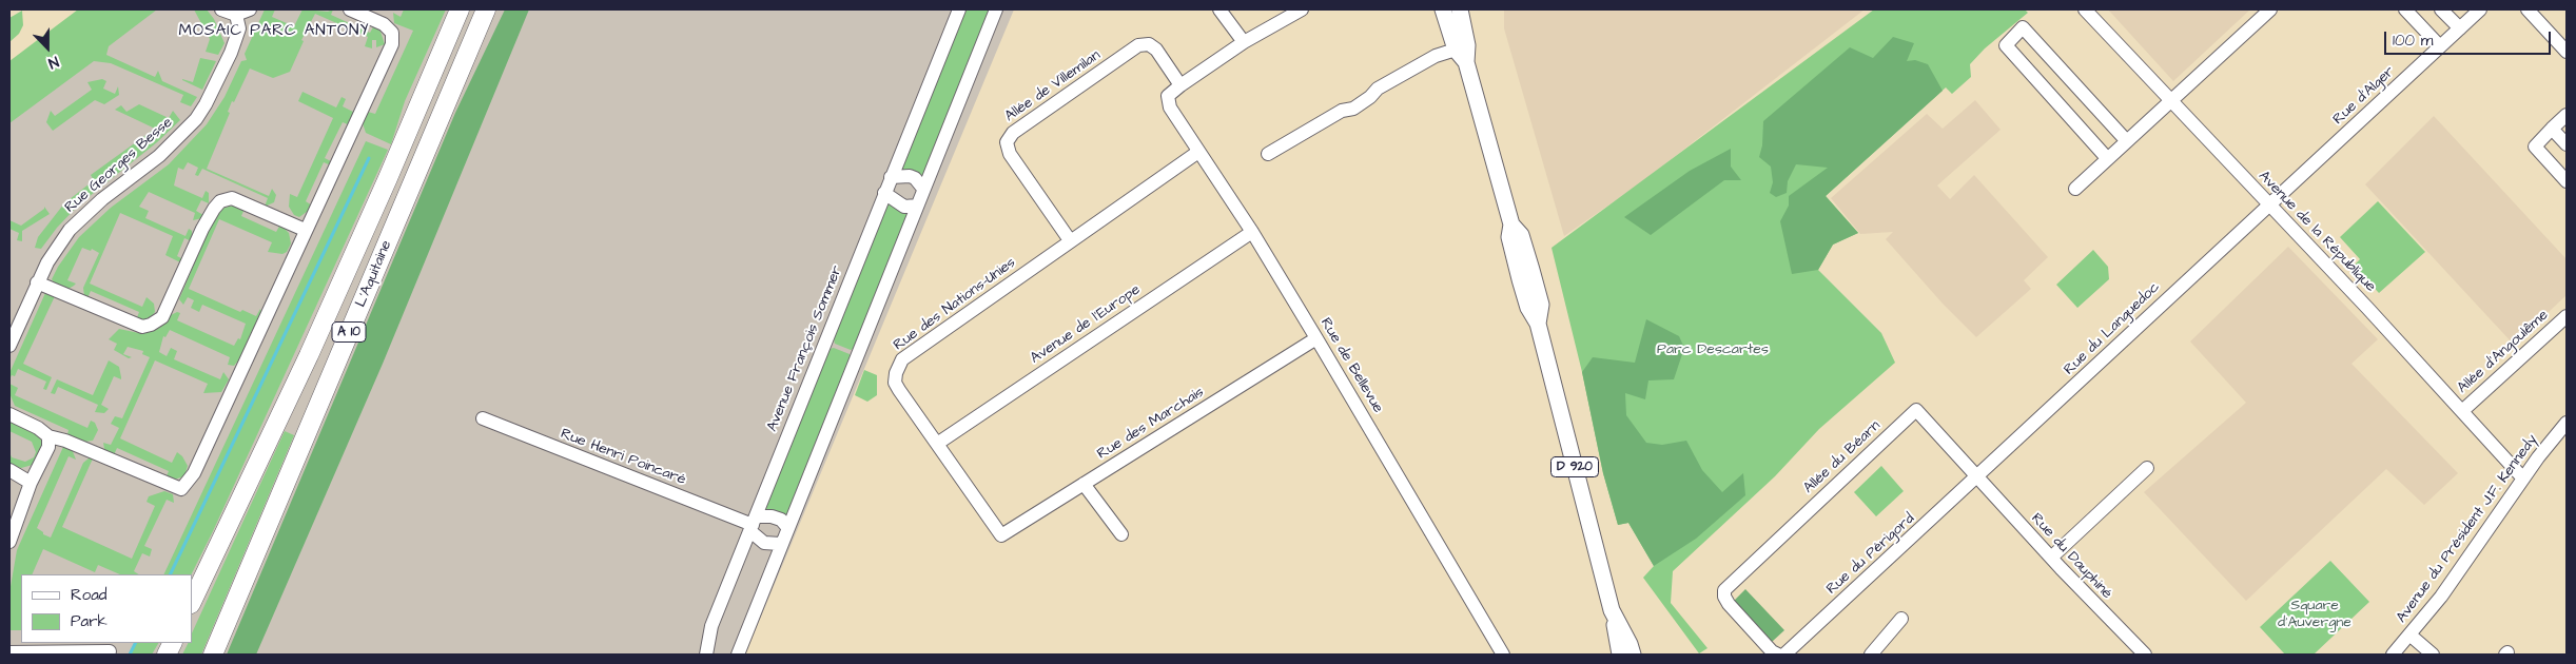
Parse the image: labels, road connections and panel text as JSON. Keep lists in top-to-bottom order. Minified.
{"streets":{"highway":["L'Aquitaine","A 10"],"main road":["D 920"],"street":["Allée de Villemilan","Rue d'Alger","Rue Georges Besse","Avenue de la République","Rue des Nations-Unies","Avenue de l'Europe","Rue du Languedoc","Avenue François Sommer","Allée d'Angoulême","Rue de Bellevue","Rue des Marchais","Rue Henri Poincaré","Allée du Béarn","Avenue du Président J.F. Kennedy","Rue du Périgord","Rue du Dauphiné"]},"crossings":[["Allée de Villemilan","Rue des Nations-Unies"],["Allée de Villemilan","Rue de Bellevue"],["Rue d'Alger","Avenue de la République"],["Rue d'Alger","Rue du Languedoc"],["Avenue de la République","Rue du Languedoc"],["Avenue de la République","Allée d'Angoulême"],["Avenue de la République","Avenue du Président J.F. Kennedy"],["Rue des Nations-Unies","Avenue de l'Europe"],["Rue des Nations-Unies","Rue de Bellevue"],["Rue des Nations-Unies","Rue des Marchais"],["Avenue de l'Europe","Rue de Bellevue"],["Rue du Languedoc","Allée du Béarn"],["Rue du Languedoc","Rue du Périgord"],["Rue du Languedoc","Rue du Dauphiné"],["Avenue François Sommer","Rue Henri Poincaré"],["Rue de Bellevue","Rue des Marchais"],["Allée du Béarn","Rue du Périgord"],["Allée du Béarn","Rue du Dauphiné"],["Rue du Périgord","Rue du Dauphiné"]],"districts":["MOSAIC PARC ANTONY"],"parks":["Parc Descartes","Square d'Auvergne"],"legend":["Road","Park"],"scale_bar":"100 m","north":"bottom"}
